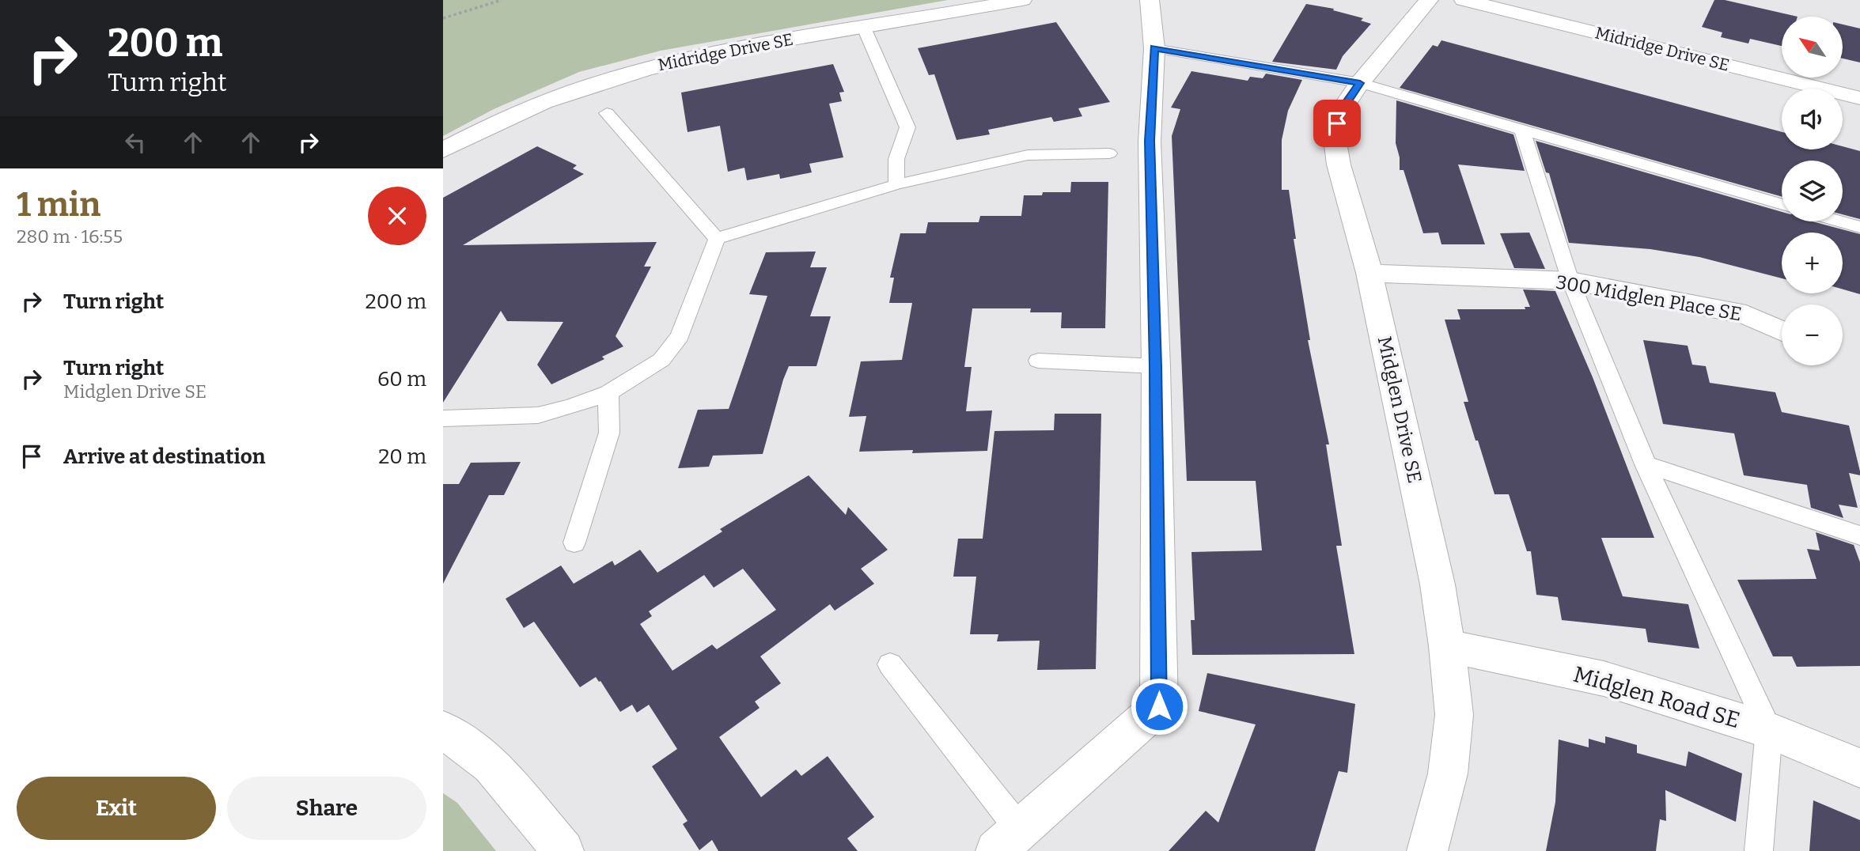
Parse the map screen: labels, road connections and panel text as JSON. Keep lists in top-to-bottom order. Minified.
{"streets":{"street":["Midridge Drive SE","300 Midglen Place SE","Midglen Drive SE","Midglen Road SE"]},"crossings":[["300 Midglen Place SE","Midglen Drive SE"],["Midglen Drive SE","Midglen Road SE"]],"north":"top left","page":{"turn":["200 m","Turn right"],"map_buttons":["+","−"],"heading":["1 min","280 m · 16:55"],"list":[{"name":"Turn right","value":"200 m"},{"name":"Turn right","note":"Midglen Drive SE","value":"60 m"},{"name":"Arrive at destination","value":"20 m"}],"buttons":["Exit","Share"]}}
